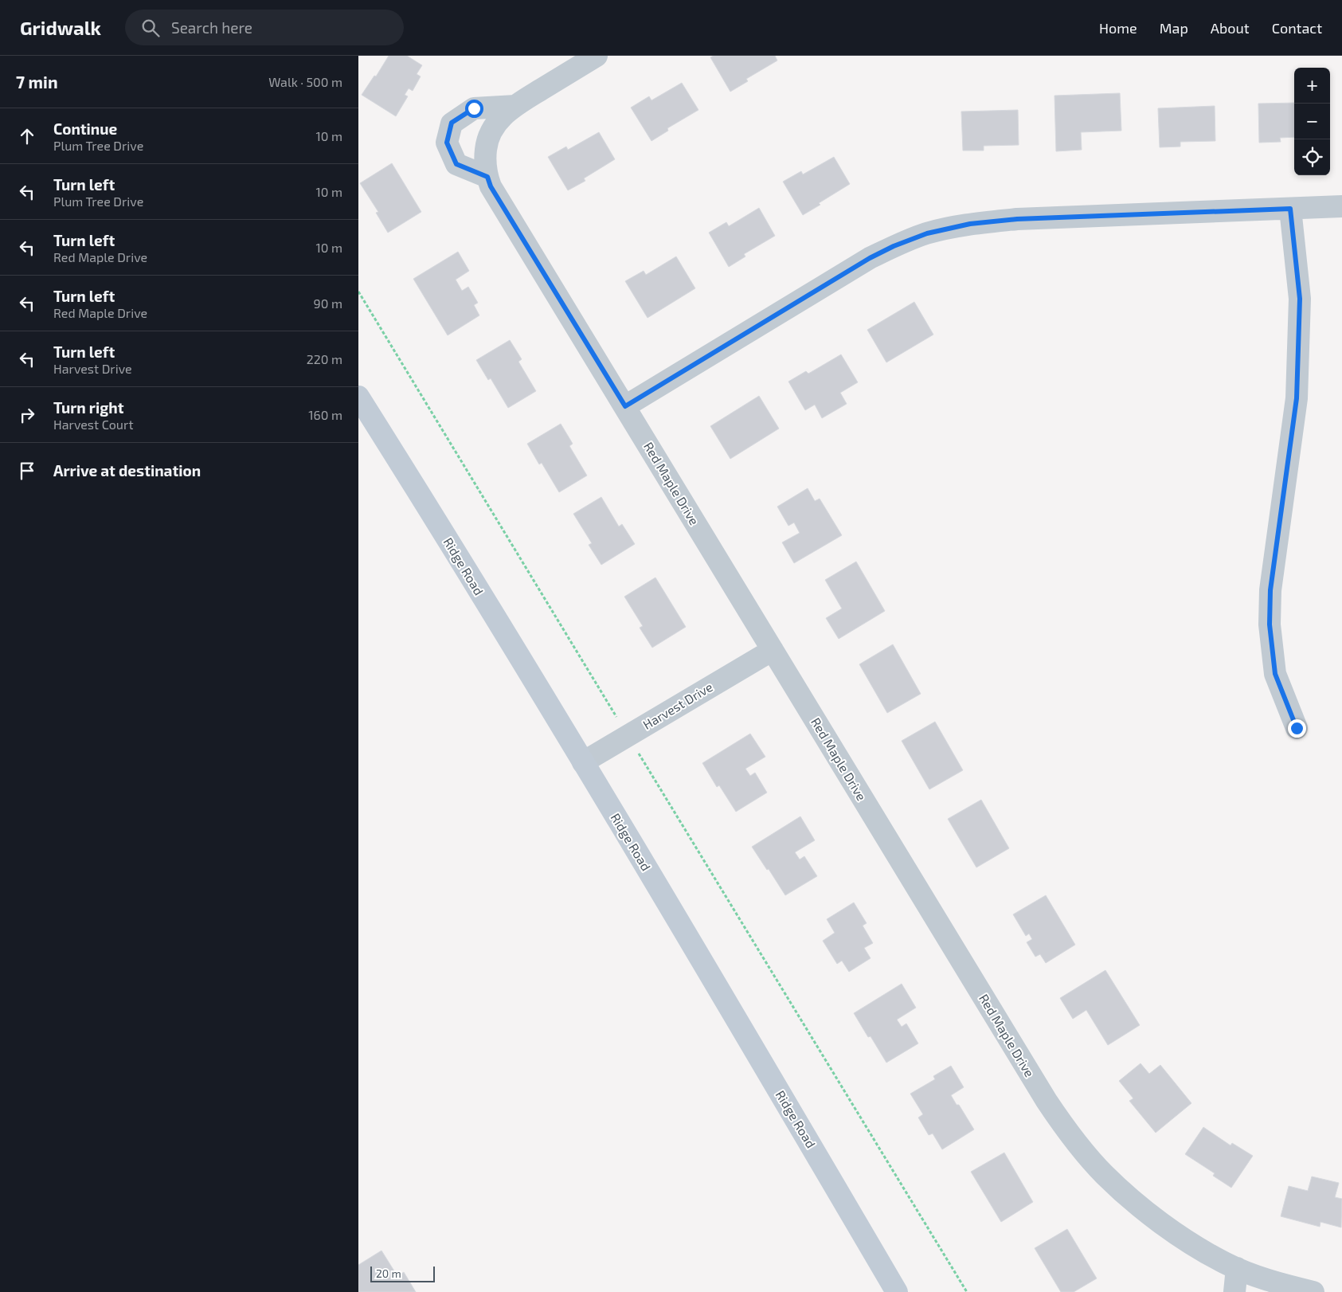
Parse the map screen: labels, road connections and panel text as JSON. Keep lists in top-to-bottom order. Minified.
{"streets":{"street":["Red Maple Drive","Ridge Road","Harvest Drive"]},"crossings":[["Red Maple Drive","Harvest Drive"],["Ridge Road","Harvest Drive"]],"scale_bar":"20 m","page":{"header":"Gridwalk","search":"Search here","nav":["Home","Map","About","Contact"],"heading":["7 min","Walk · 500 m"],"map_buttons":["+","−"],"list":[["Continue","Plum Tree Drive","10 m"],["Turn left","Plum Tree Drive","10 m"],["Turn left","Red Maple Drive","10 m"],["Turn left","Red Maple Drive","90 m"],["Turn left","Harvest Drive","220 m"],["Turn right","Harvest Court","160 m"],"Arrive at destination"],"scale":"20 m"}}
